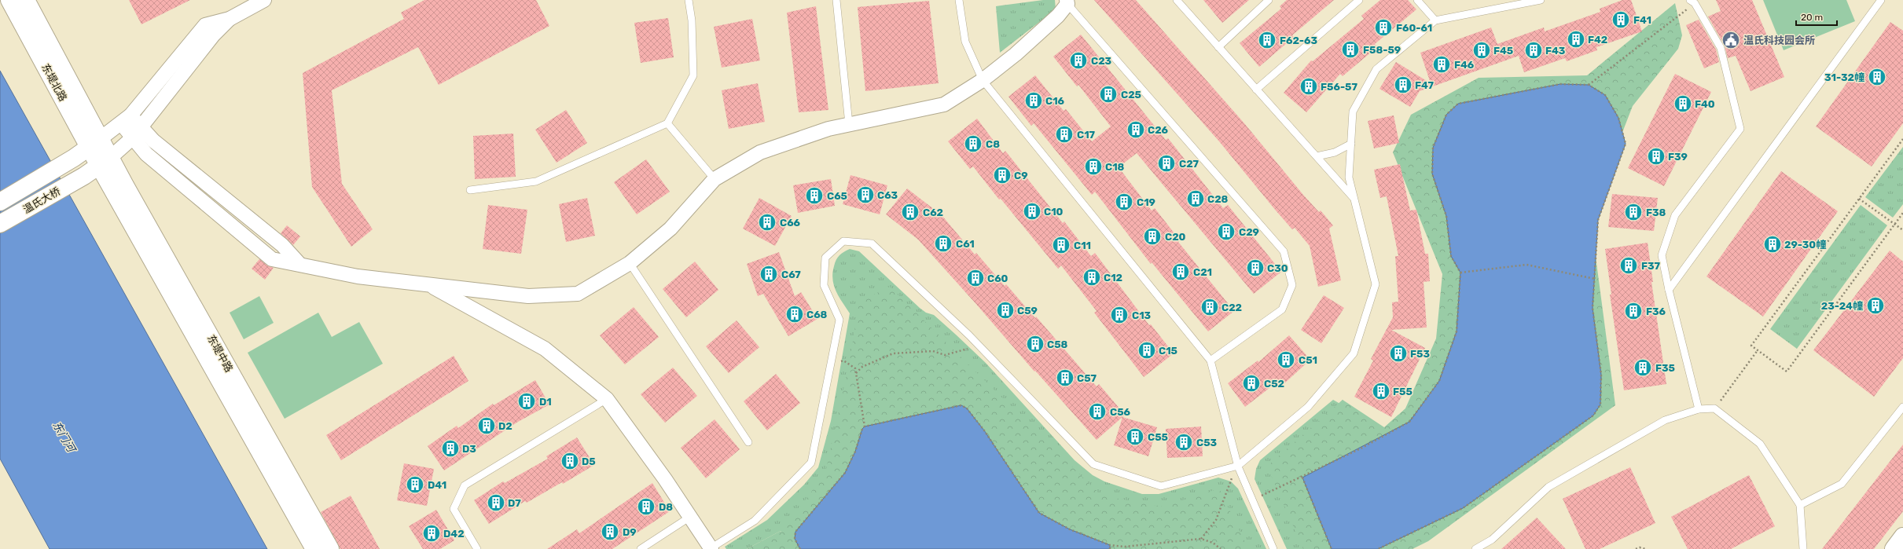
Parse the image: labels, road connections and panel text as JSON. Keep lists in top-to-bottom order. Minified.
{"streets":{"main road":["东堤北路","温氏大桥","东堤中路"]},"crossings":[["东堤北路","温氏大桥"],["东堤北路","东堤中路"],["温氏大桥","东堤中路"]],"water":["东门河"],"places":{"building":["F41","F60-61","F42","F62-63","F58-59","F45","F43","C23","F46","31-32幢","F47","F56-57","C25","C16","F40","C26","C17","C8","F39","C27","C18","C9","C63","C65","C28","C19","C10","C62","F38","C66","C29","C20","C61","29-30幢","C11","F37","C30","C21","C67","C12","C60","23-24幢","C22","C59","F36","C68","C13","C58","C15","F53","C51","F35","C57","C52","F55","D1","C56","D2","C55","C53","D3","D5","D41","D7","D8","D9","D42"],"public building":["温氏科技园会所"]},"scale_bar":"20 m"}
